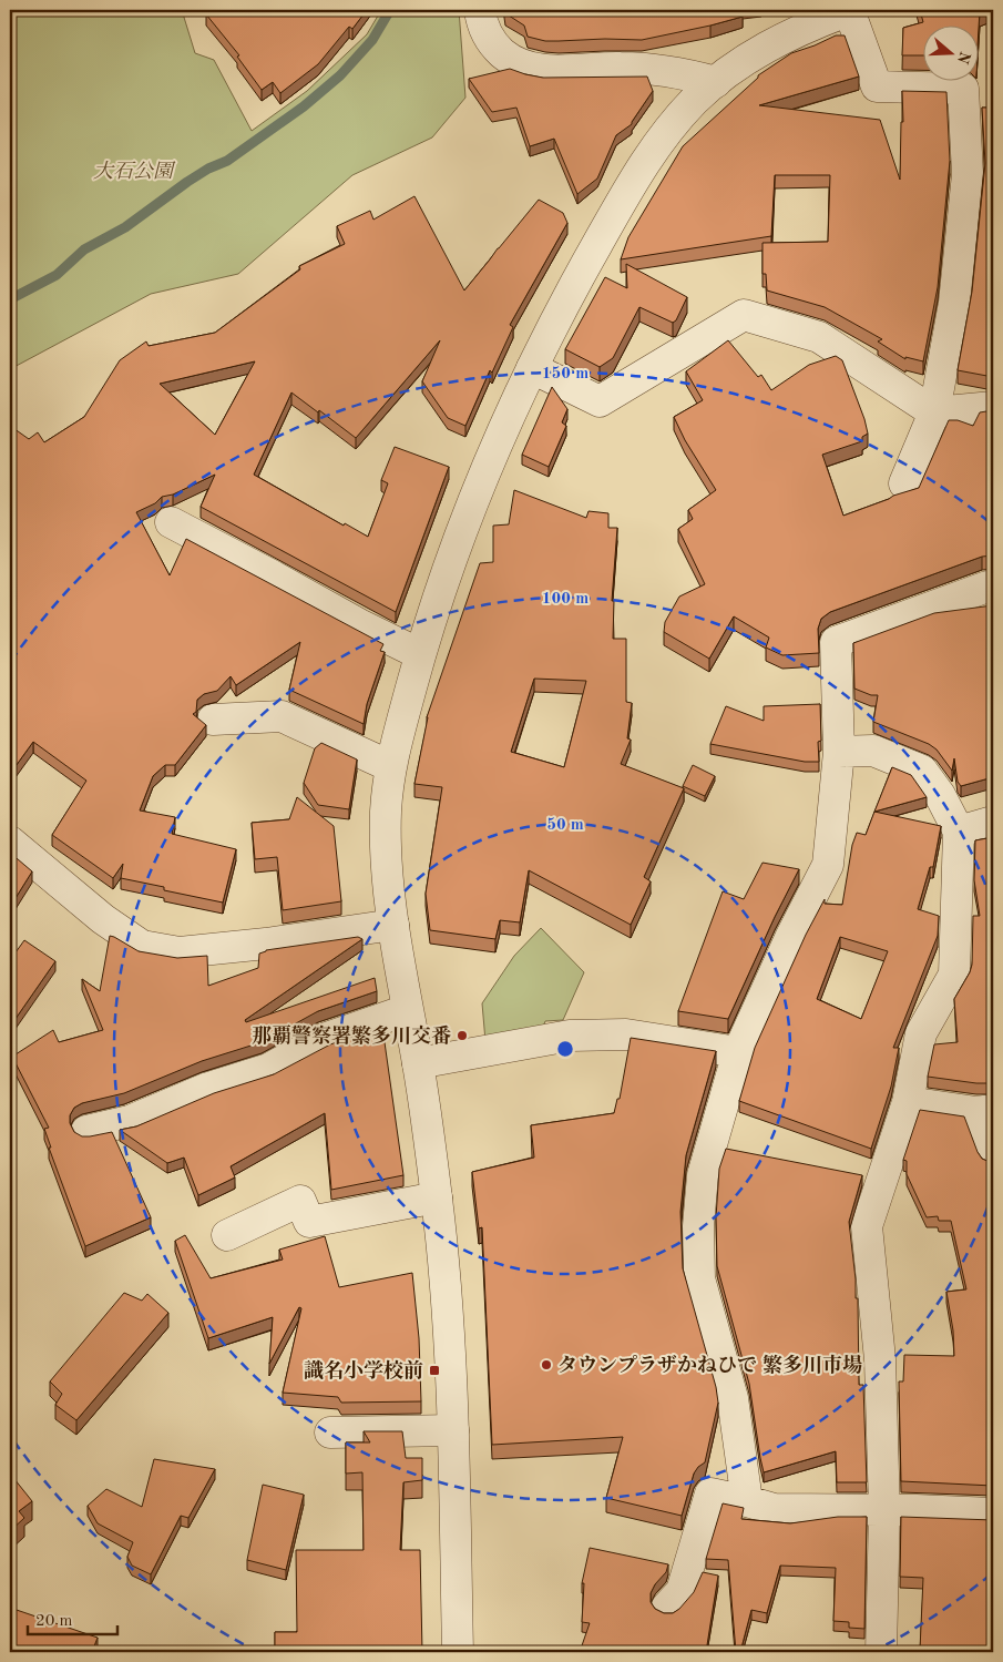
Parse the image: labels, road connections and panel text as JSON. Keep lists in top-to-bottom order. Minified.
{"parks":["大石公園"],"places":{"other":["那覇警察署繁多川交番","タウンプラザかねひで 繁多川市場"],"transit":["識名小学校前"]},"scale_bar":"20 m","north":"right","rings":["150 m","100 m","50 m"]}
